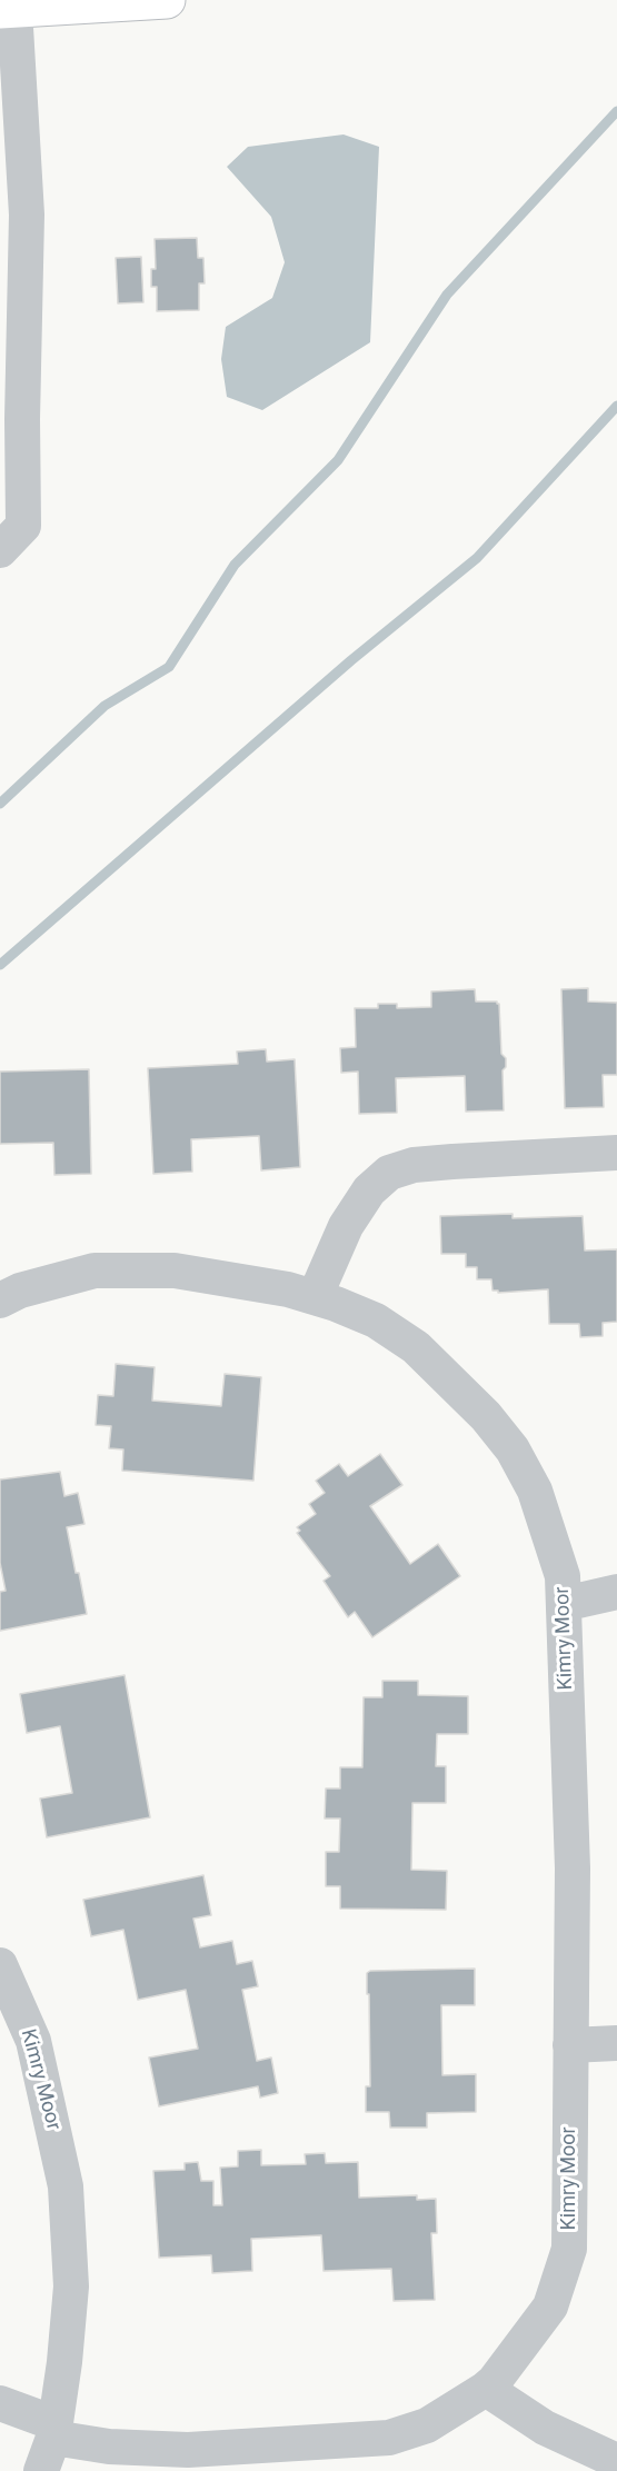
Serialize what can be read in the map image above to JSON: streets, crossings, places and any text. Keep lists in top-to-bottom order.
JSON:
{
  "streets": {
    "street": ["Kimry Moor"]
  }
}
